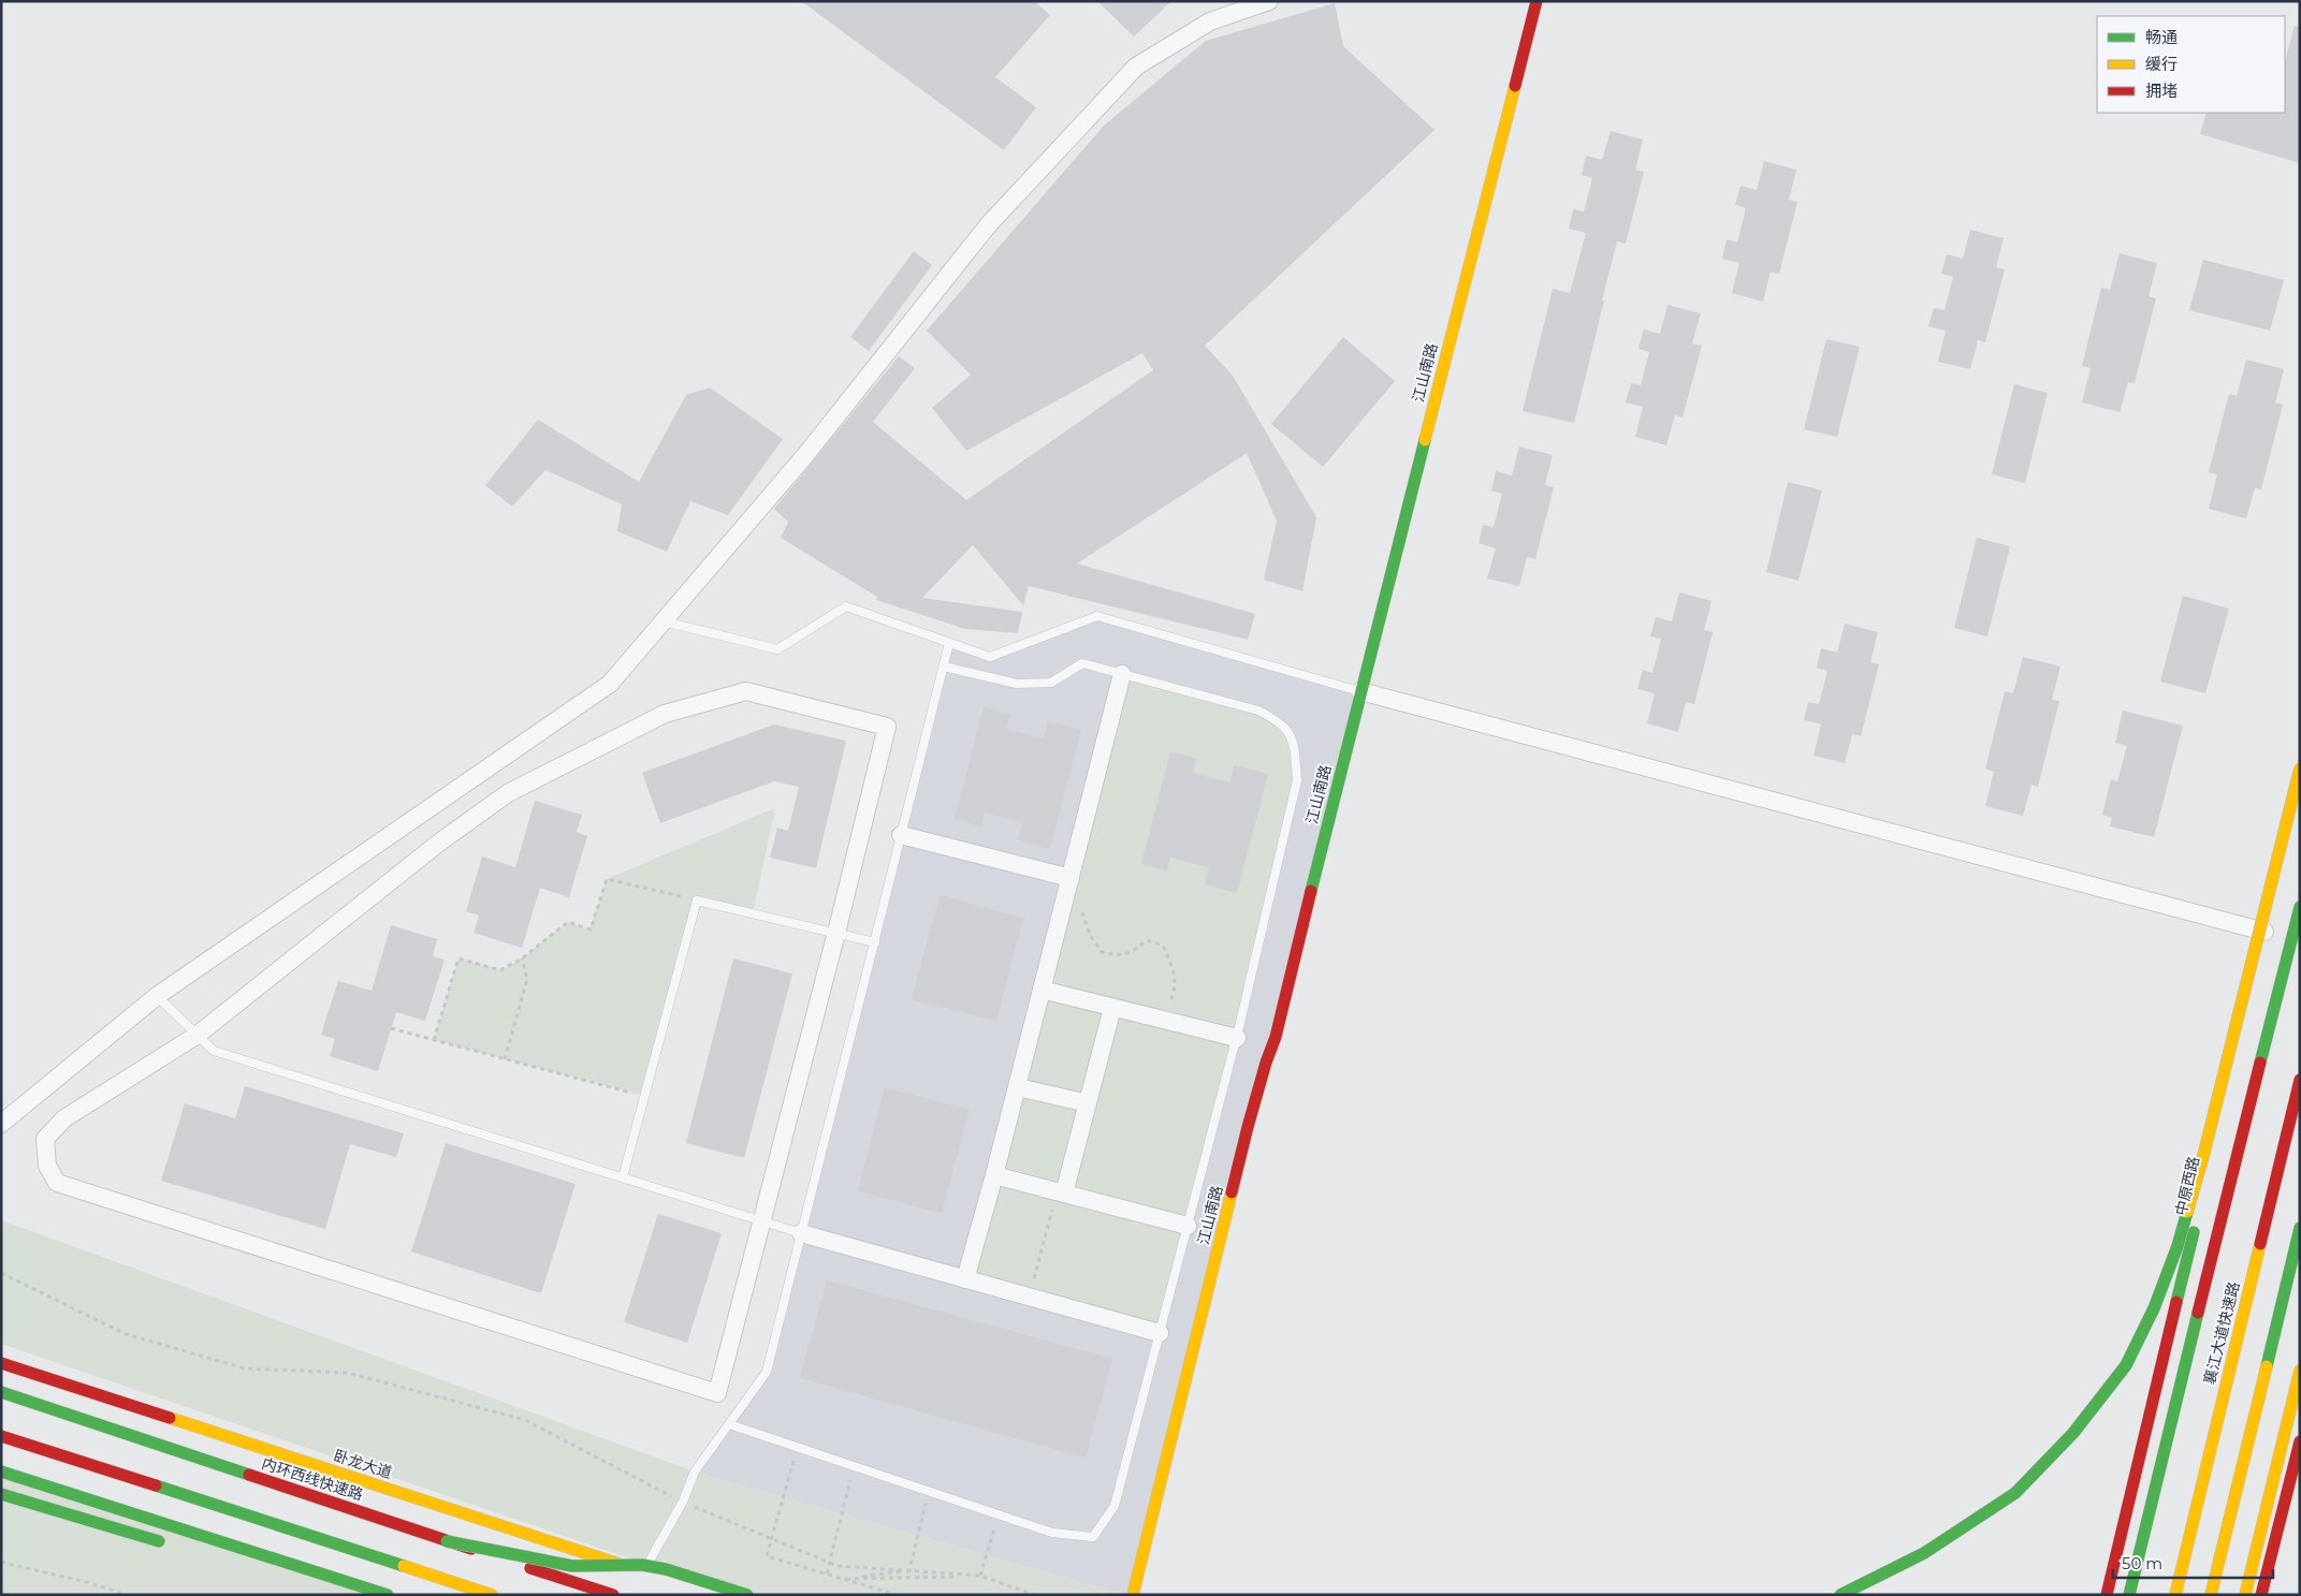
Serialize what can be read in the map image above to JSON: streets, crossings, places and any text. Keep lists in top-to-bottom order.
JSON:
{
  "streets": {
    "main road": [
      "江山南路",
      "中原西路",
      "襄江大道快速路",
      "卧龙大道",
      "内环西线快速路"
    ]
  },
  "legend": ["畅通", "缓行", "拥堵"],
  "scale_bar": "50 m"
}
